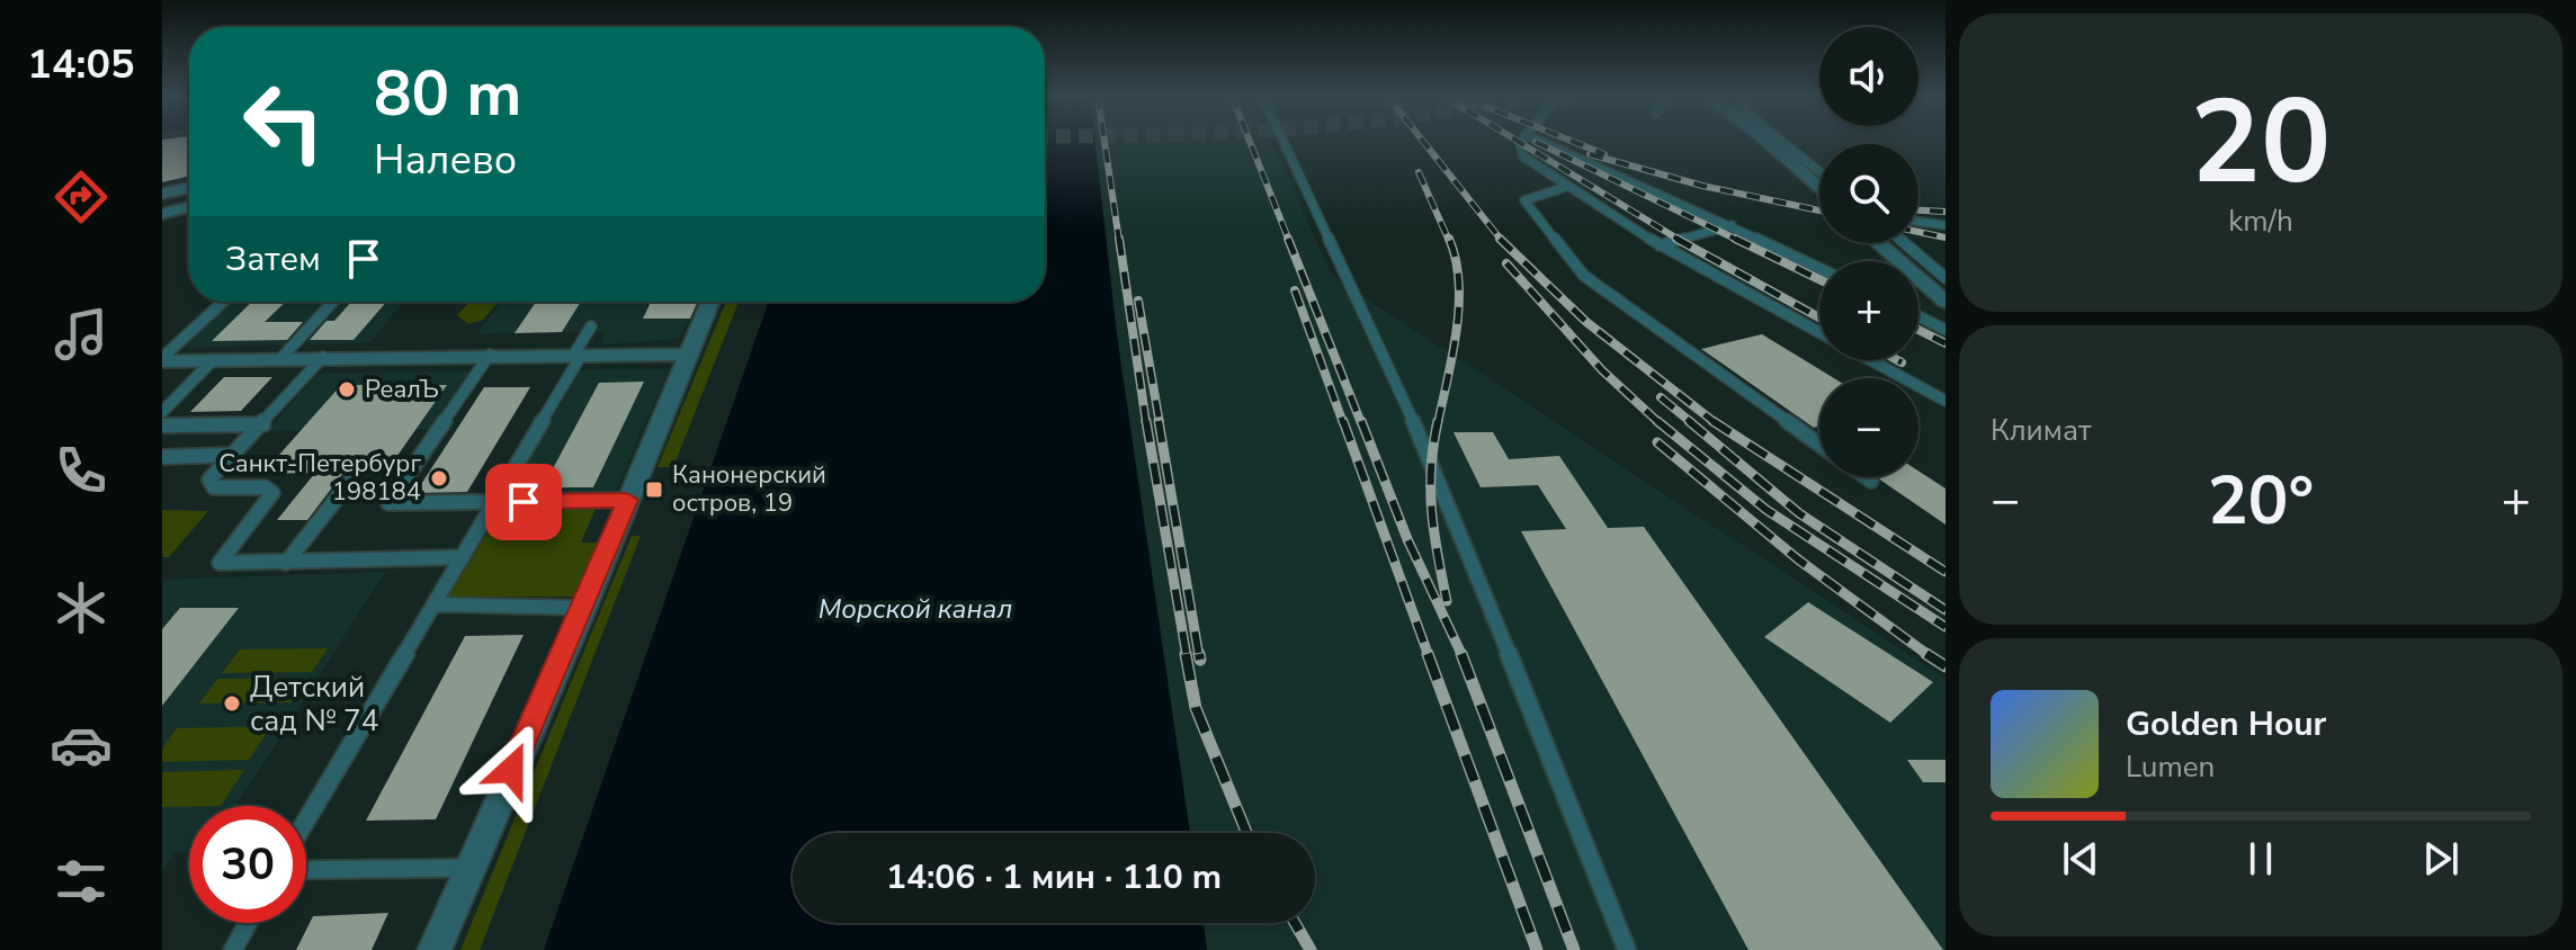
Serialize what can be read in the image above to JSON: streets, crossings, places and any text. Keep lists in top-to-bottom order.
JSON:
{
  "water": ["Морской канал"],
  "places": {
    "other": ["РеалЪ", "Санкт-Петербург 198184", "Детский сад № 74"],
    "transit": ["Канонерский остров, 19"]
  },
  "page": {
    "tabs": "14:05",
    "tile": [
      ["20", "km/h"],
      "Климат"
    ],
    "map_buttons": ["+", "−"],
    "turn": ["80 m", "Налево"],
    "then": "Затем",
    "heat": ["−", "20°", "+"],
    "song": ["Golden Hour", "Lumen"],
    "limit": "30",
    "trip": "14:06 · 1 мин · 110 m"
  }
}
